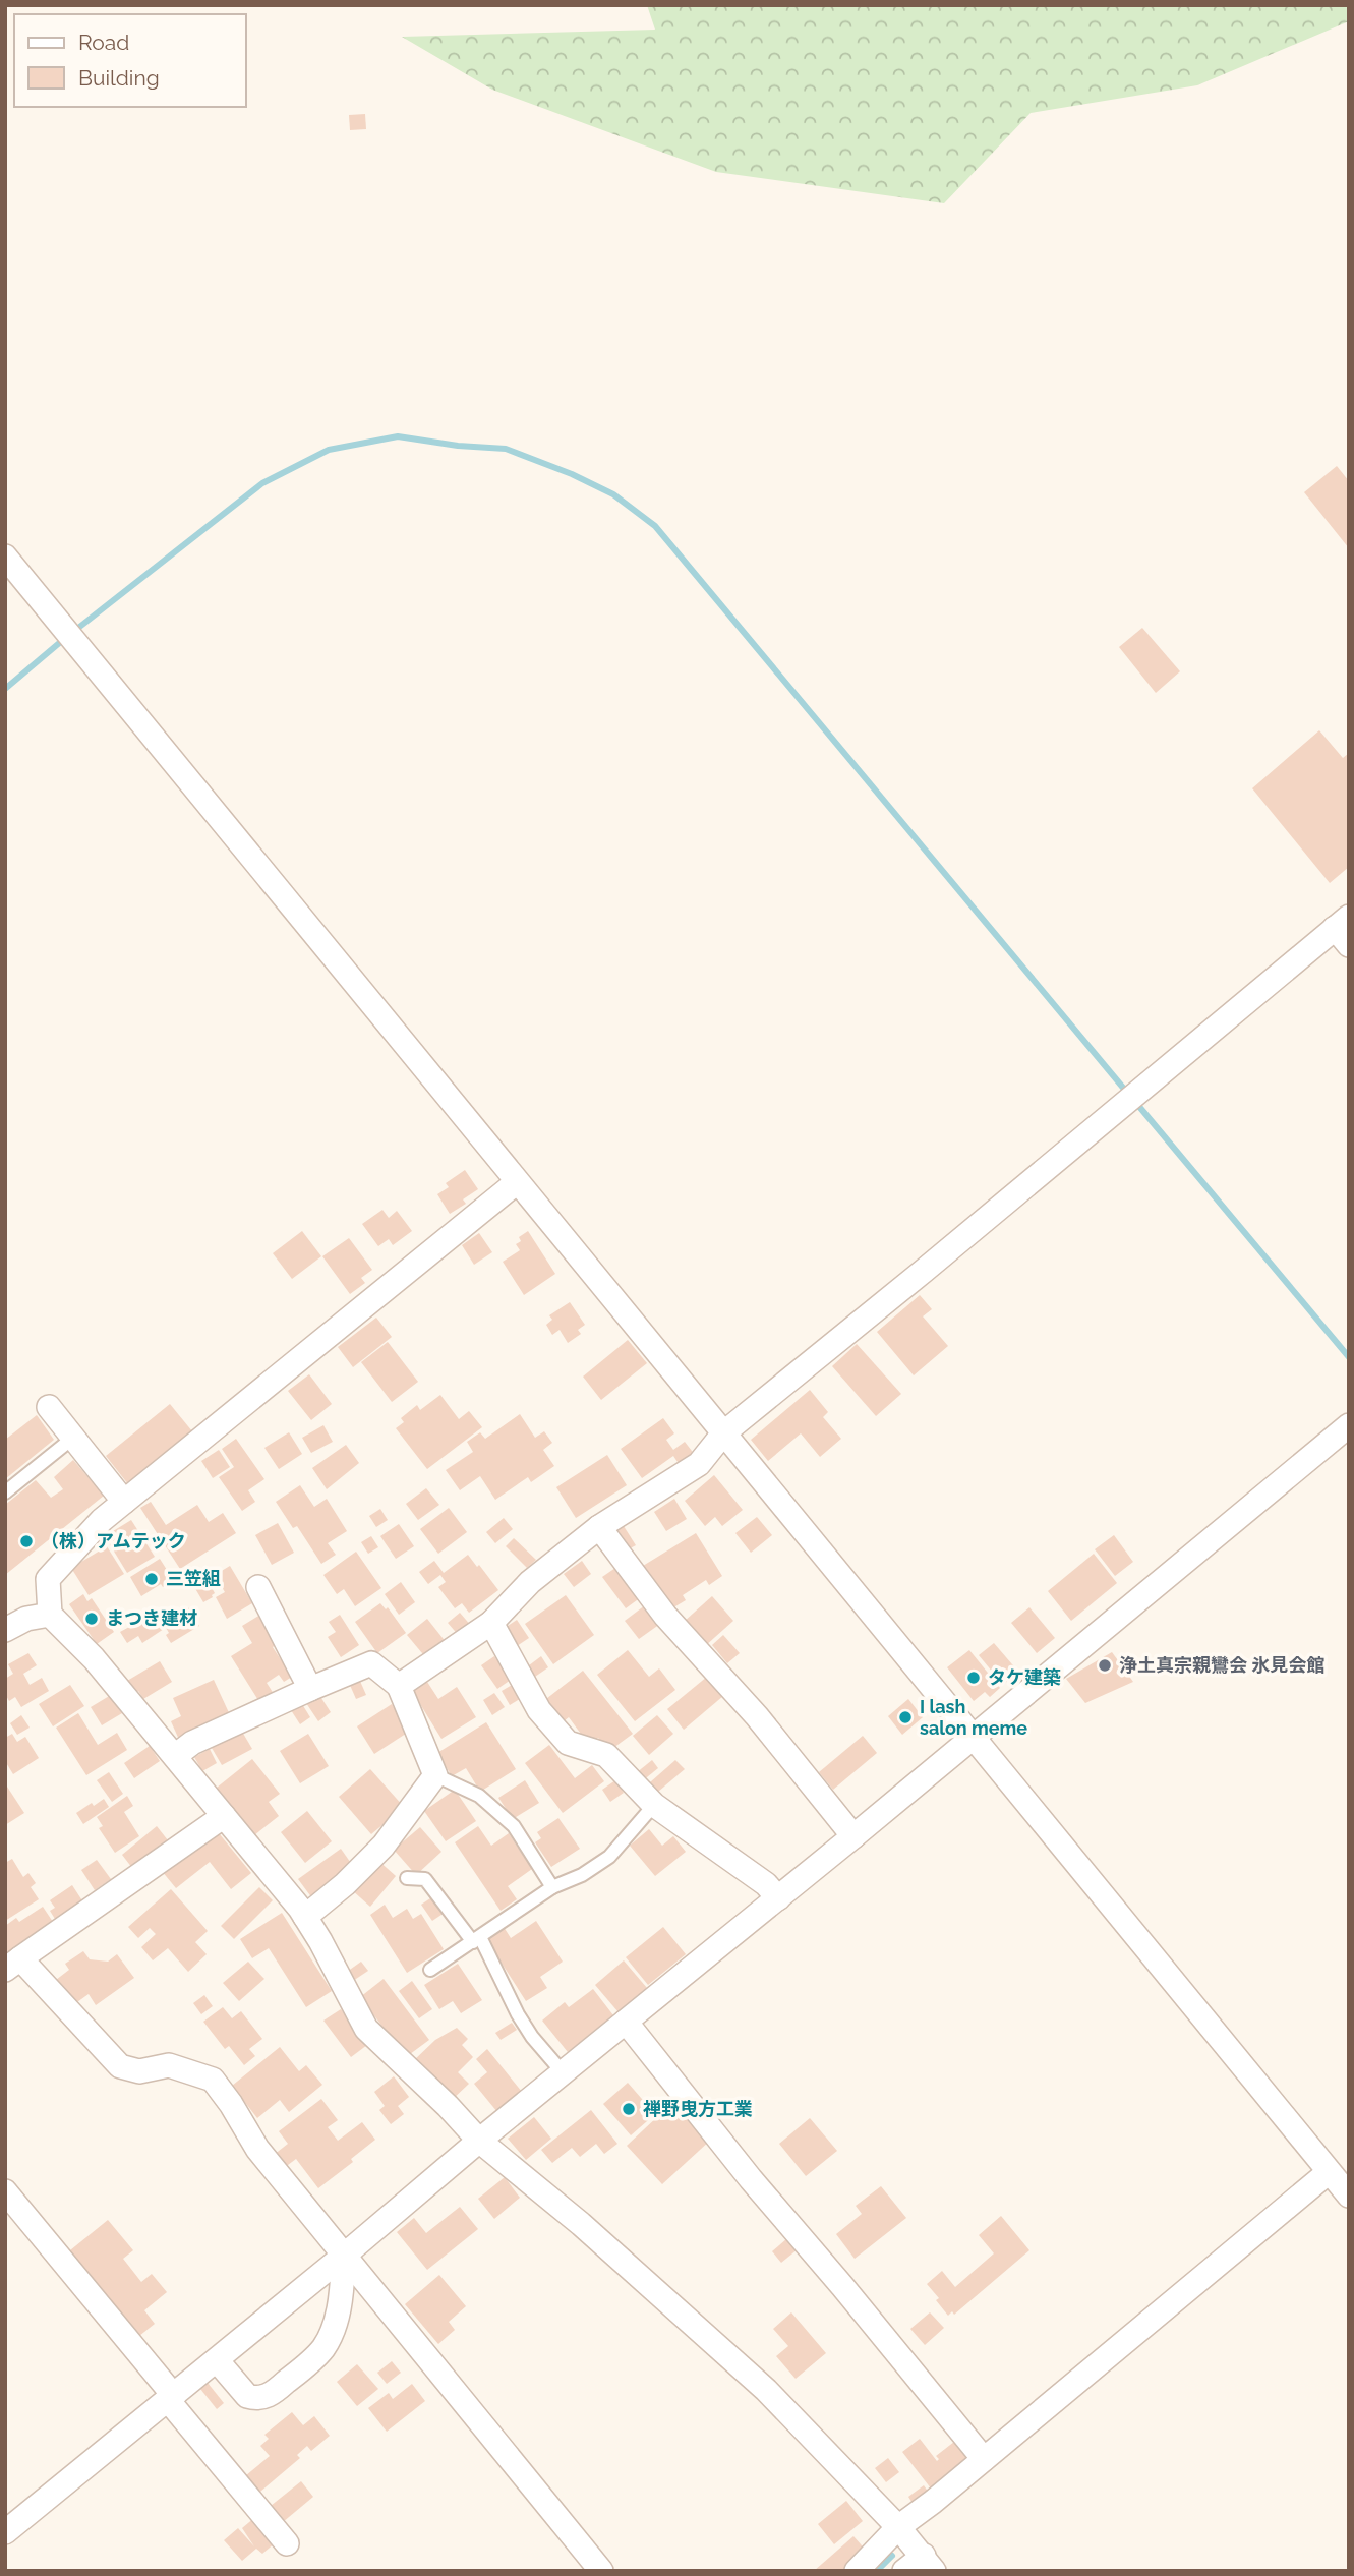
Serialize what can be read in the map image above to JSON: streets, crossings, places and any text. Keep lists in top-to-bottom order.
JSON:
{
  "places": [
    "（株）アムテック",
    "三笠組",
    "まつき建材",
    "浄土真宗親鸞会 氷見会館",
    "タケ建築",
    "I lash salon meme",
    "禅野曳方工業"
  ],
  "legend": ["Road", "Building"]
}
